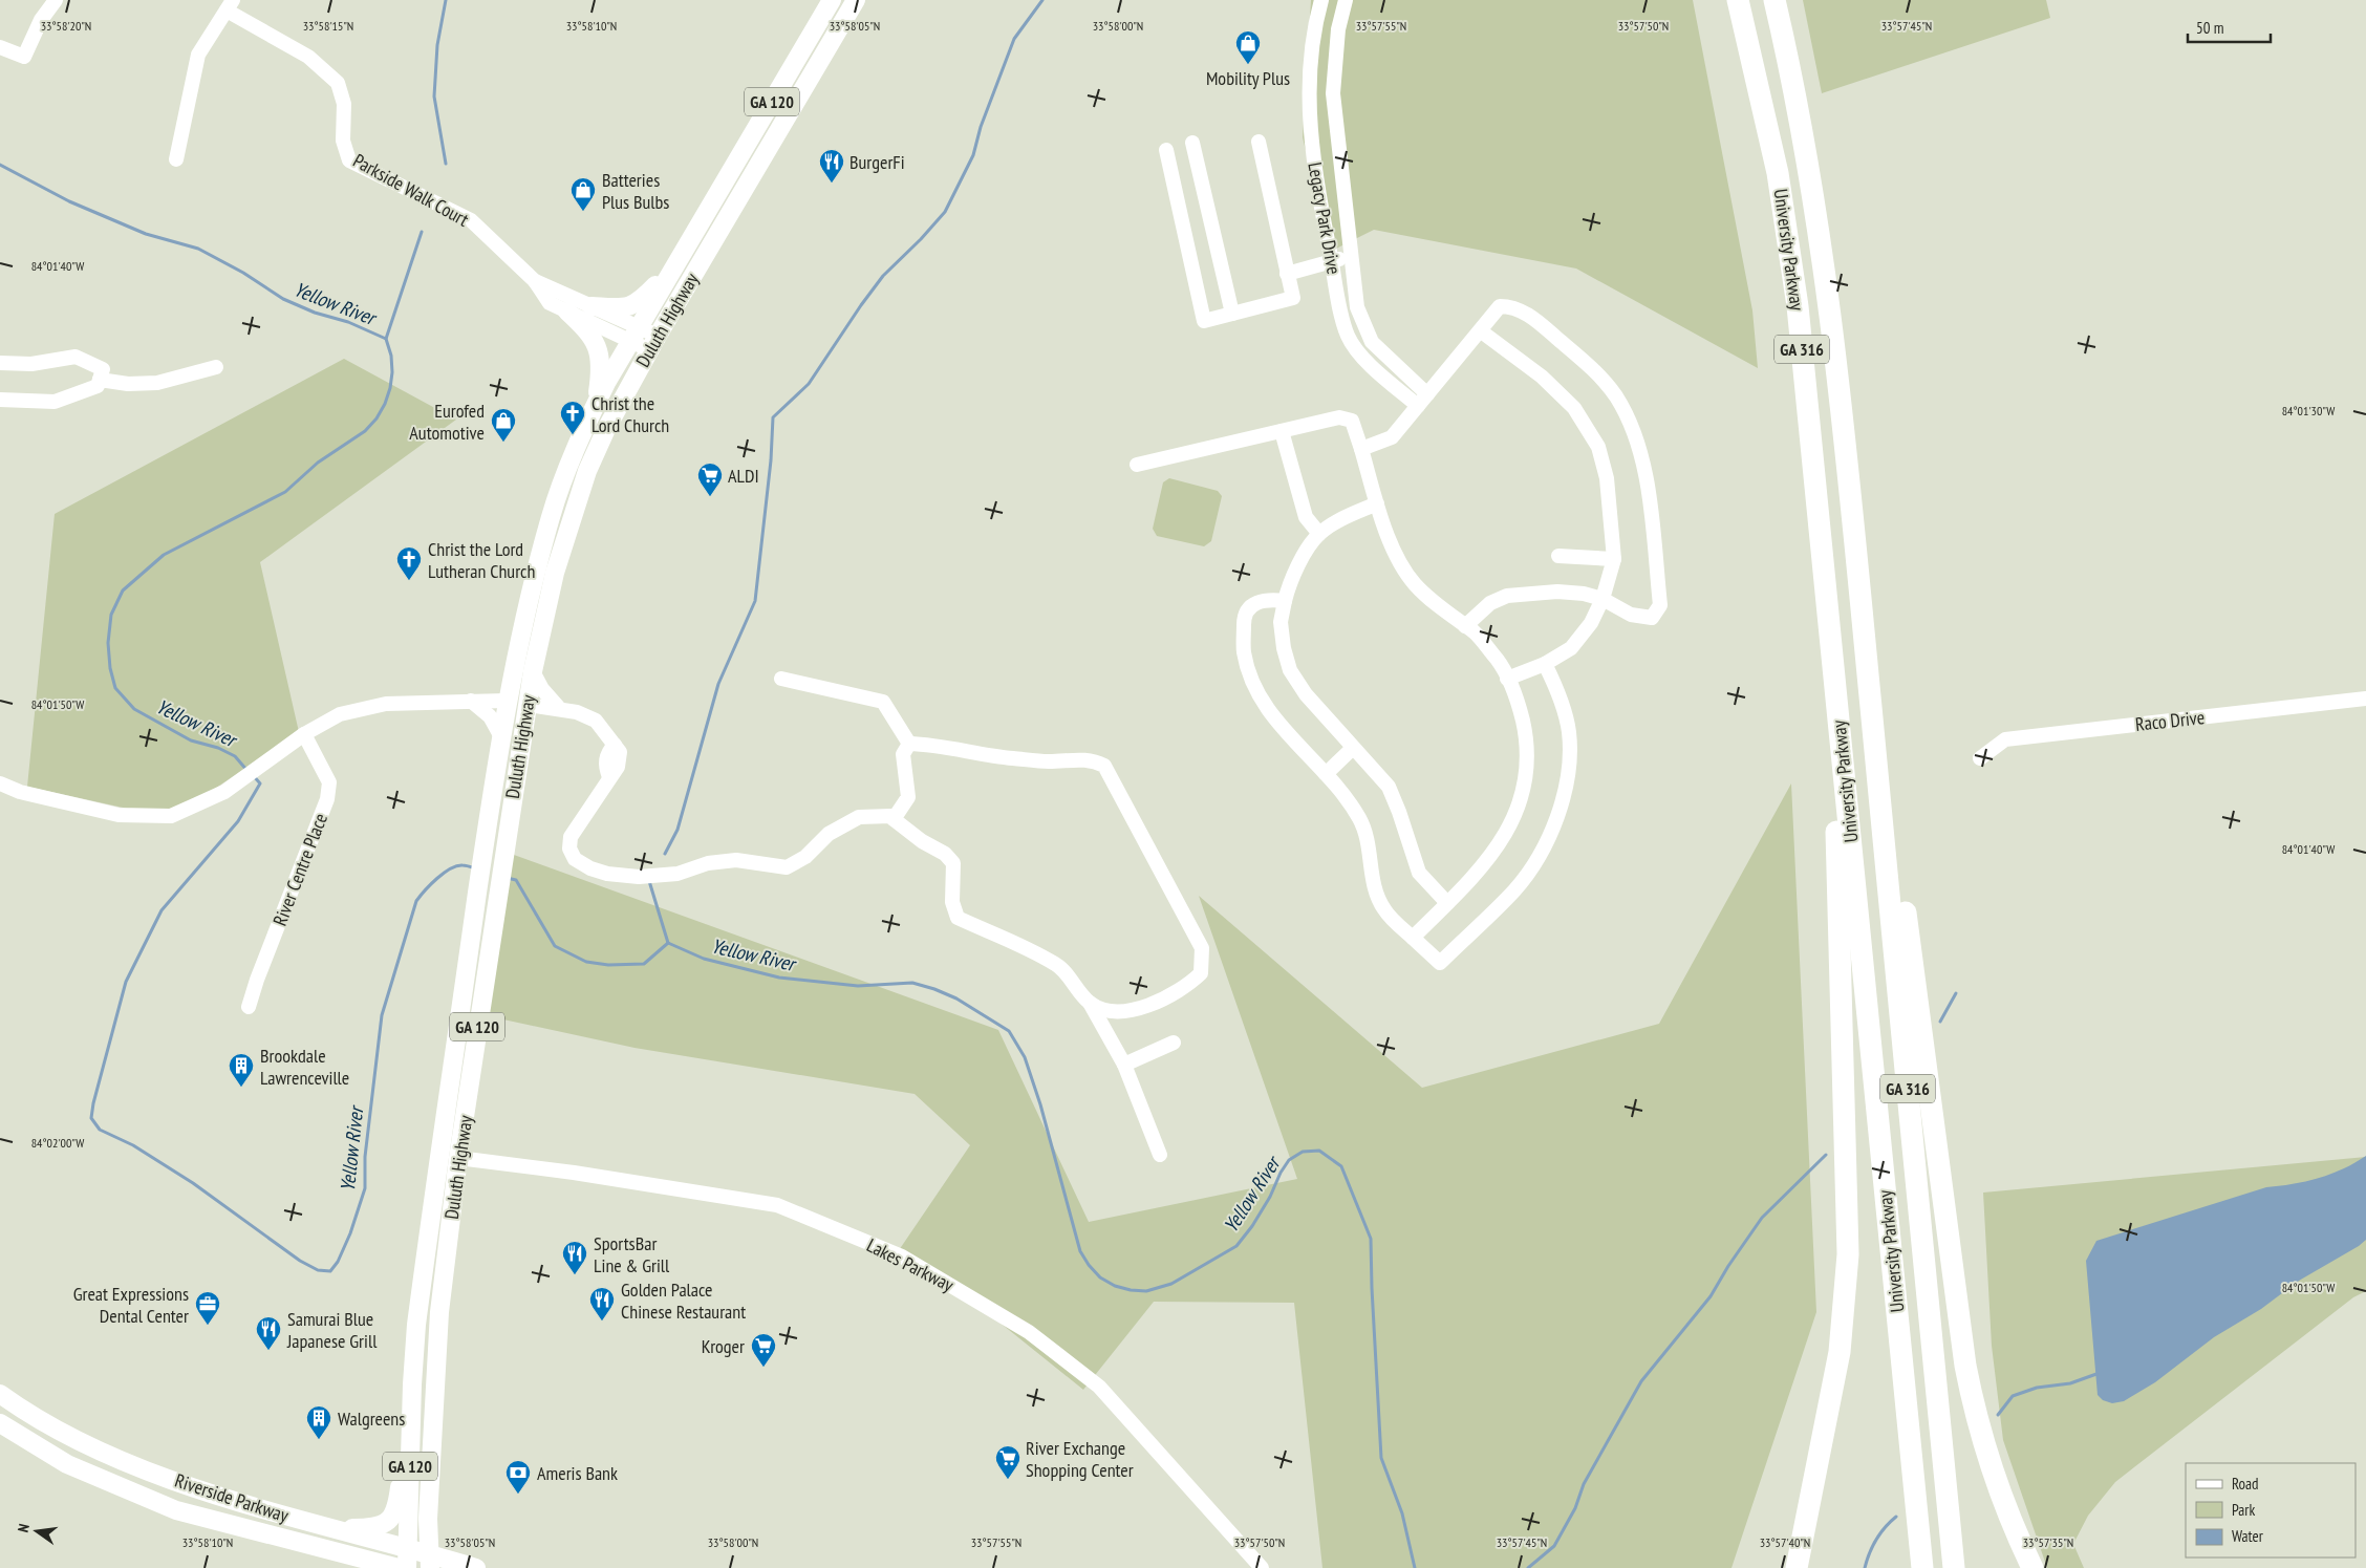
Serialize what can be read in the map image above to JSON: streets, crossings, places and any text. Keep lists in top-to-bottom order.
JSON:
{
  "streets": {
    "highway": ["University Parkway", "GA 316"],
    "main road": ["GA 120", "Duluth Highway", "Riverside Parkway"],
    "street": [
      "Parkside Walk Court",
      "Legacy Park Drive",
      "Raco Drive",
      "River Centre Place",
      "Lakes Parkway"
    ]
  },
  "crossings": [
    ["Duluth Highway", "Lakes Parkway"],
    ["Duluth Highway", "Riverside Parkway"]
  ],
  "water": ["Yellow River"],
  "places": {
    "shop": ["Mobility Plus", "Batteries Plus Bulbs", "Eurofed Automotive"],
    "restaurant": [
      "BurgerFi",
      "SportsBar Line & Grill",
      "Golden Palace Chinese Restaurant",
      "Samurai Blue Japanese Grill"
    ],
    "church": ["Christ the Lord Church", "Christ the Lord Lutheran Church"],
    "supermarket": ["ALDI", "Kroger", "River Exchange Shopping Center"],
    "building": ["Brookdale Lawrenceville", "Walgreens"],
    "office": ["Great Expressions Dental Center"],
    "bank": ["Ameris Bank"]
  },
  "legend": ["Road", "Park", "Water"],
  "scale_bar": "50 m",
  "north": "left",
  "coordinates": [
    "33°58'20\"N",
    "33°58'15\"N",
    "33°58'10\"N",
    "33°58'05\"N",
    "33°58'00\"N",
    "33°57'55\"N",
    "33°57'50\"N",
    "33°57'45\"N",
    "84°01'40\"W",
    "84°01'30\"W",
    "84°01'50\"W",
    "84°02'00\"W",
    "33°57'40\"N",
    "33°57'35\"N"
  ]
}
